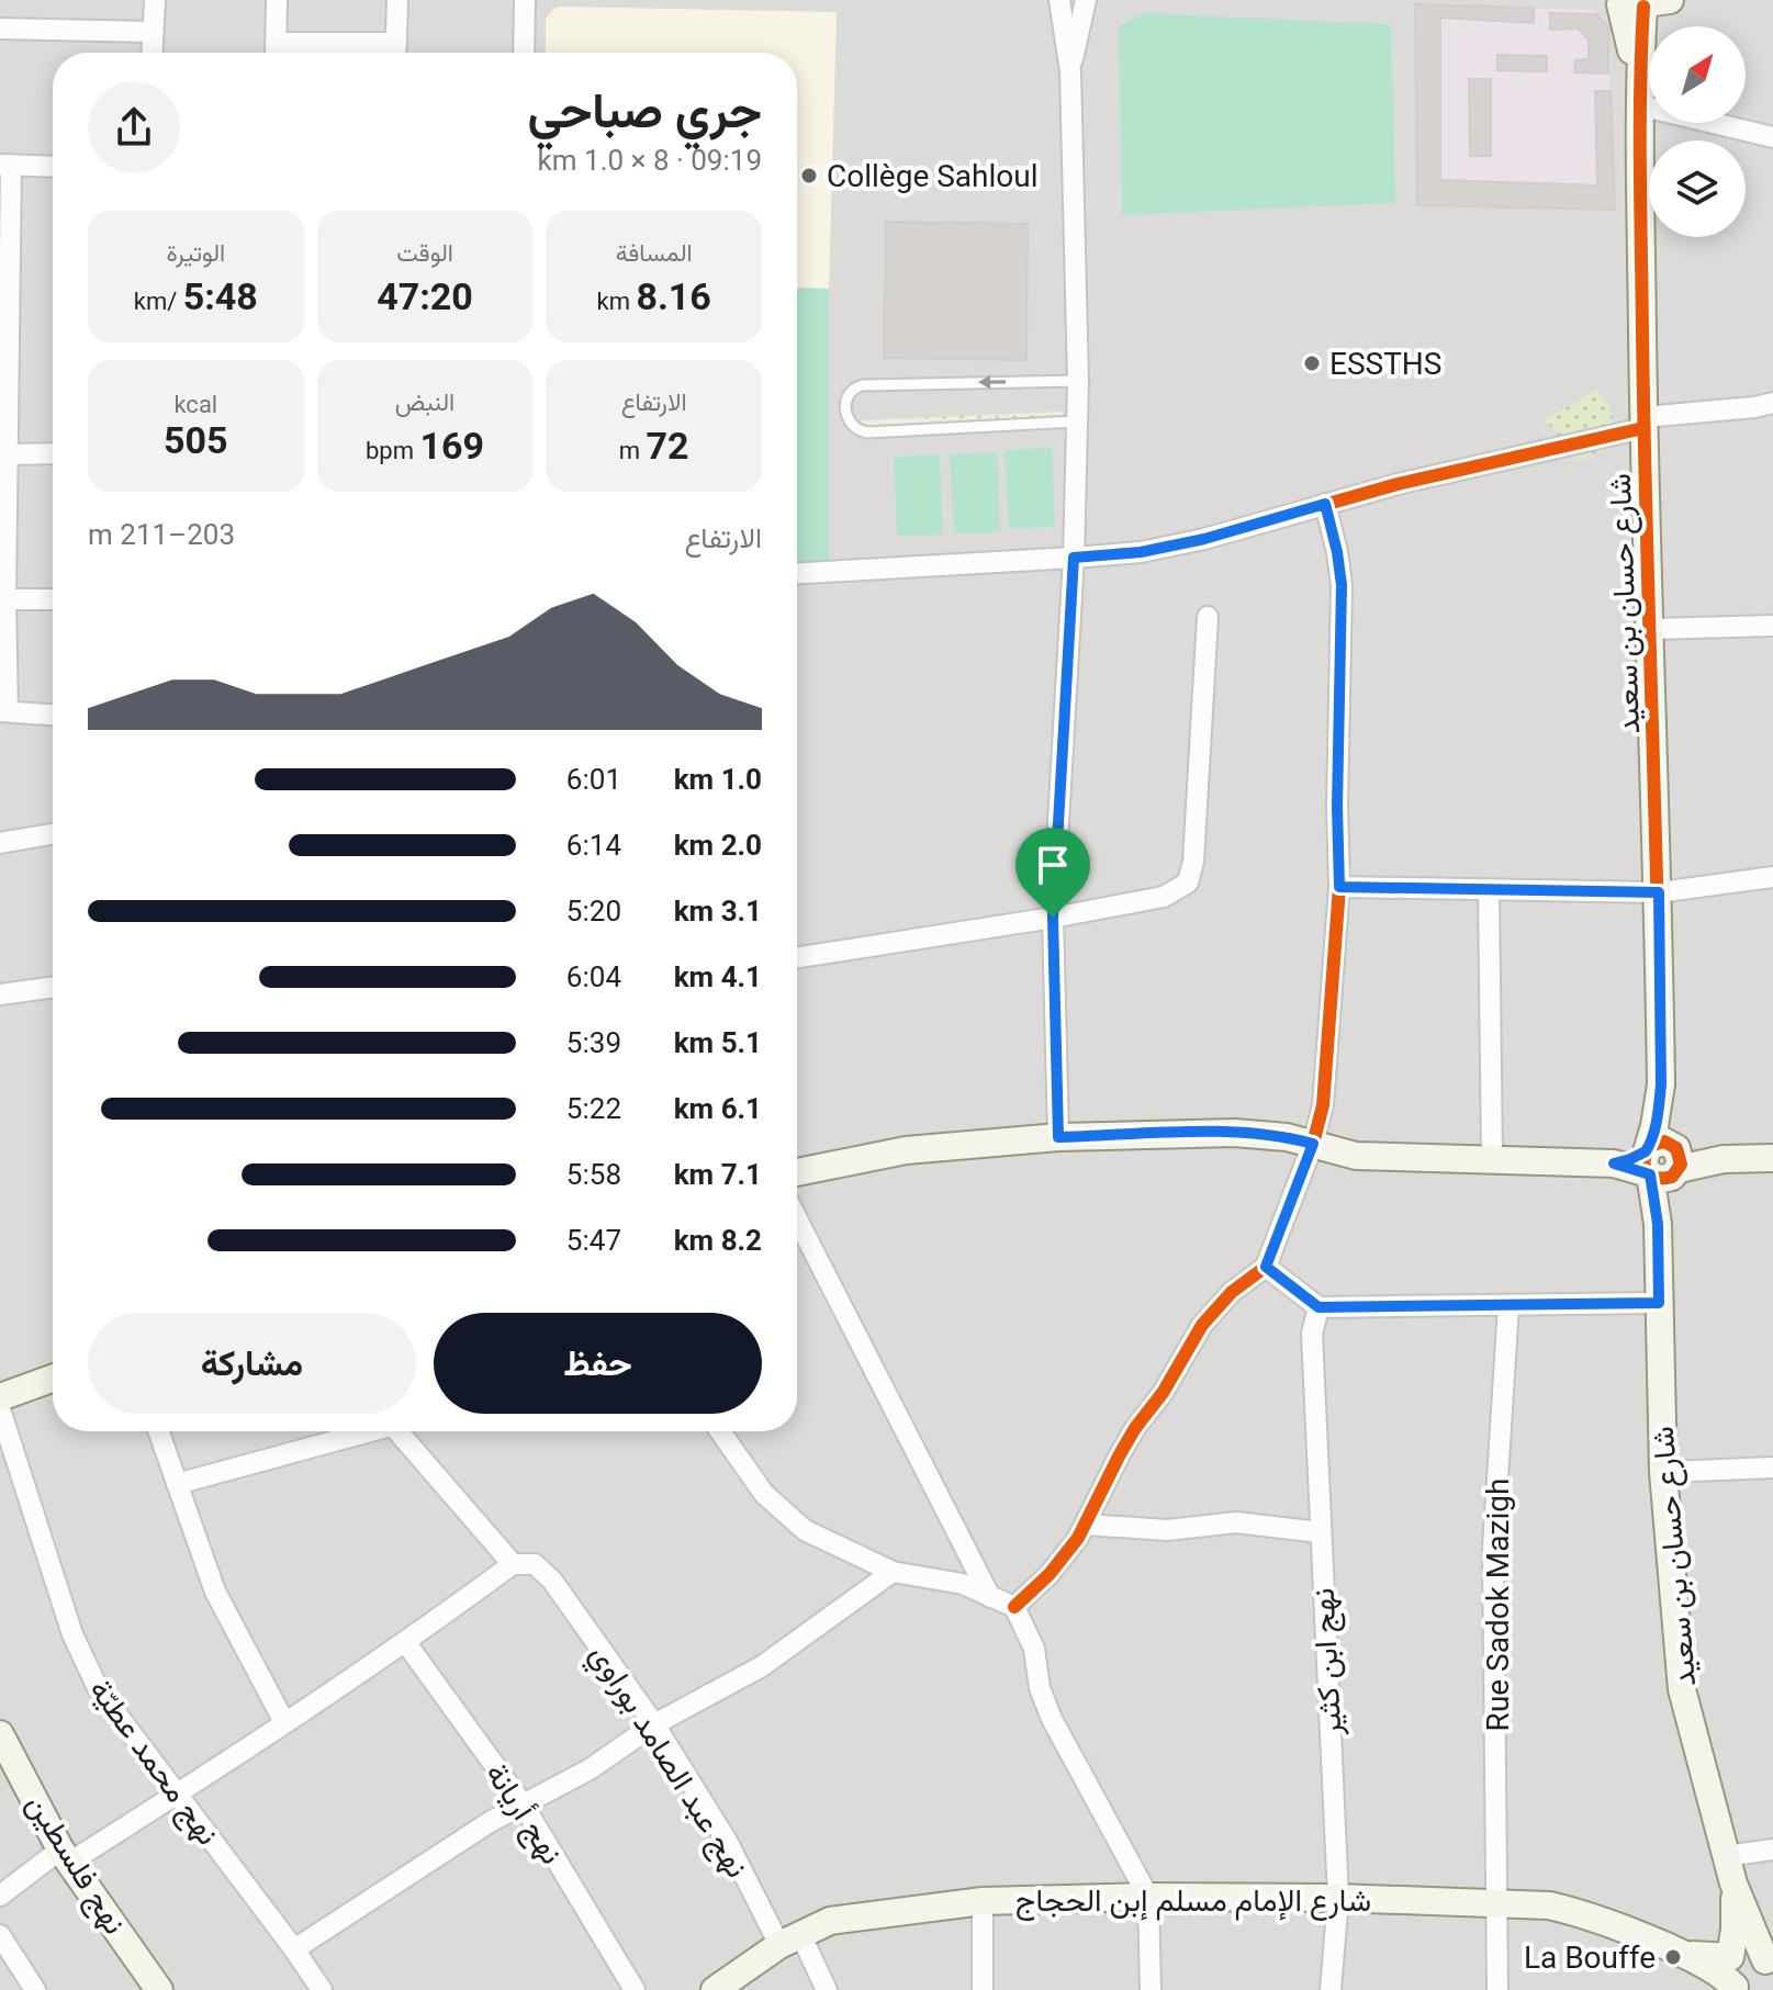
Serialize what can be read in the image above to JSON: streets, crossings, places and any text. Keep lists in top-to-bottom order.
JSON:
{
  "streets": {
    "street": [
      "شارع حسان بن سعيد",
      "Rue Sadok Mazigh",
      "نهج ابن كثير",
      "نهج عبد الصامد بوراوي",
      "نهج محمد عطيّة",
      "نهج أريانة",
      "نهج فلسطين",
      "شارع اﻹمام مسلم إبن الحجاج"
    ]
  },
  "crossings": [
    ["شارع حسان بن سعيد", "شارع اﻹمام مسلم إبن الحجاج"],
    ["Rue Sadok Mazigh", "شارع اﻹمام مسلم إبن الحجاج"],
    ["نهج ابن كثير", "شارع اﻹمام مسلم إبن الحجاج"],
    ["نهج عبد الصامد بوراوي", "شارع اﻹمام مسلم إبن الحجاج"]
  ],
  "places": ["Collège Sahloul", "ESSTHS", "La Bouffe"],
  "north": "top right",
  "page": {
    "heading": ["جري صباحي", "09:19 · 8 × 1.0 km"],
    "stats": [
      ["المسافة", "8.16 km"],
      ["الوقت", "47:20"],
      ["الوتيرة", "5:48 /km"],
      ["الارتفاع", "72 m"],
      ["النبض", "169 bpm"],
      ["kcal", "505"]
    ],
    "chart": ["الارتفاع", "203–211 m"],
    "list": [
      {
        "name": "1.0 km",
        "note": "6:01"
      },
      {
        "name": "2.0 km",
        "note": "6:14"
      },
      {
        "name": "3.1 km",
        "note": "5:20"
      },
      {
        "name": "4.1 km",
        "note": "6:04"
      },
      {
        "name": "5.1 km",
        "note": "5:39"
      },
      {
        "name": "6.1 km",
        "note": "5:22"
      },
      {
        "name": "7.1 km",
        "note": "5:58"
      },
      {
        "name": "8.2 km",
        "note": "5:47"
      }
    ],
    "buttons": ["حفظ", "مشاركة"]
  }
}
